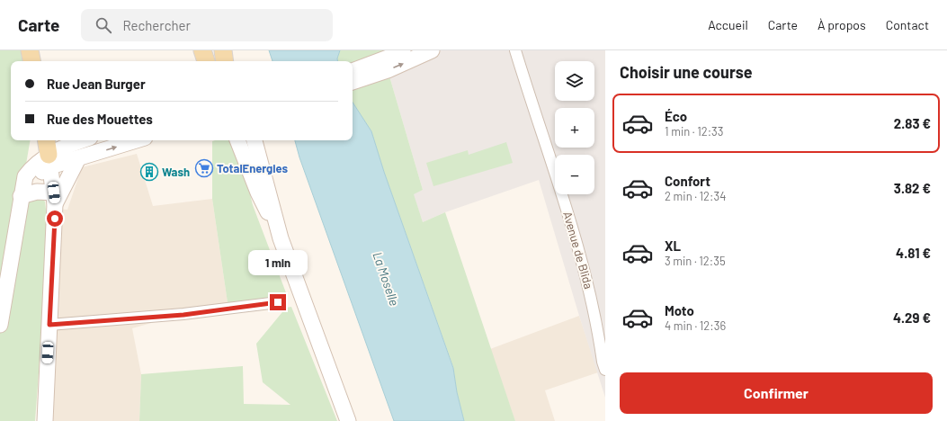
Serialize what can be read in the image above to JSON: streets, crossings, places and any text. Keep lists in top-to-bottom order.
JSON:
{
  "streets": {
    "street": ["Avenue de Blida"]
  },
  "water": ["La Moselle"],
  "places": {
    "supermarket": ["TotalEnergies"],
    "building": ["Wash"]
  },
  "page": {
    "header": "Carte",
    "search": "Rechercher",
    "nav": [
      "Accueil",
      "Carte",
      "À propos",
      "Contact"
    ],
    "heading": "Choisir une course",
    "map_buttons": ["+", "−"],
    "banner": ["Rue Jean Burger", "Rue des Mouettes"],
    "list": [
      {
        "name": "Éco",
        "note": "1 min · 12:33",
        "value": "2.83 €"
      },
      {
        "name": "Confort",
        "note": "2 min · 12:34",
        "value": "3.82 €"
      },
      {
        "name": "XL",
        "note": "3 min · 12:35",
        "value": "4.81 €"
      },
      {
        "name": "Moto",
        "note": "4 min · 12:36",
        "value": "4.29 €"
      }
    ],
    "bubble": "1 min",
    "buttons": "Confirmer"
  }
}
